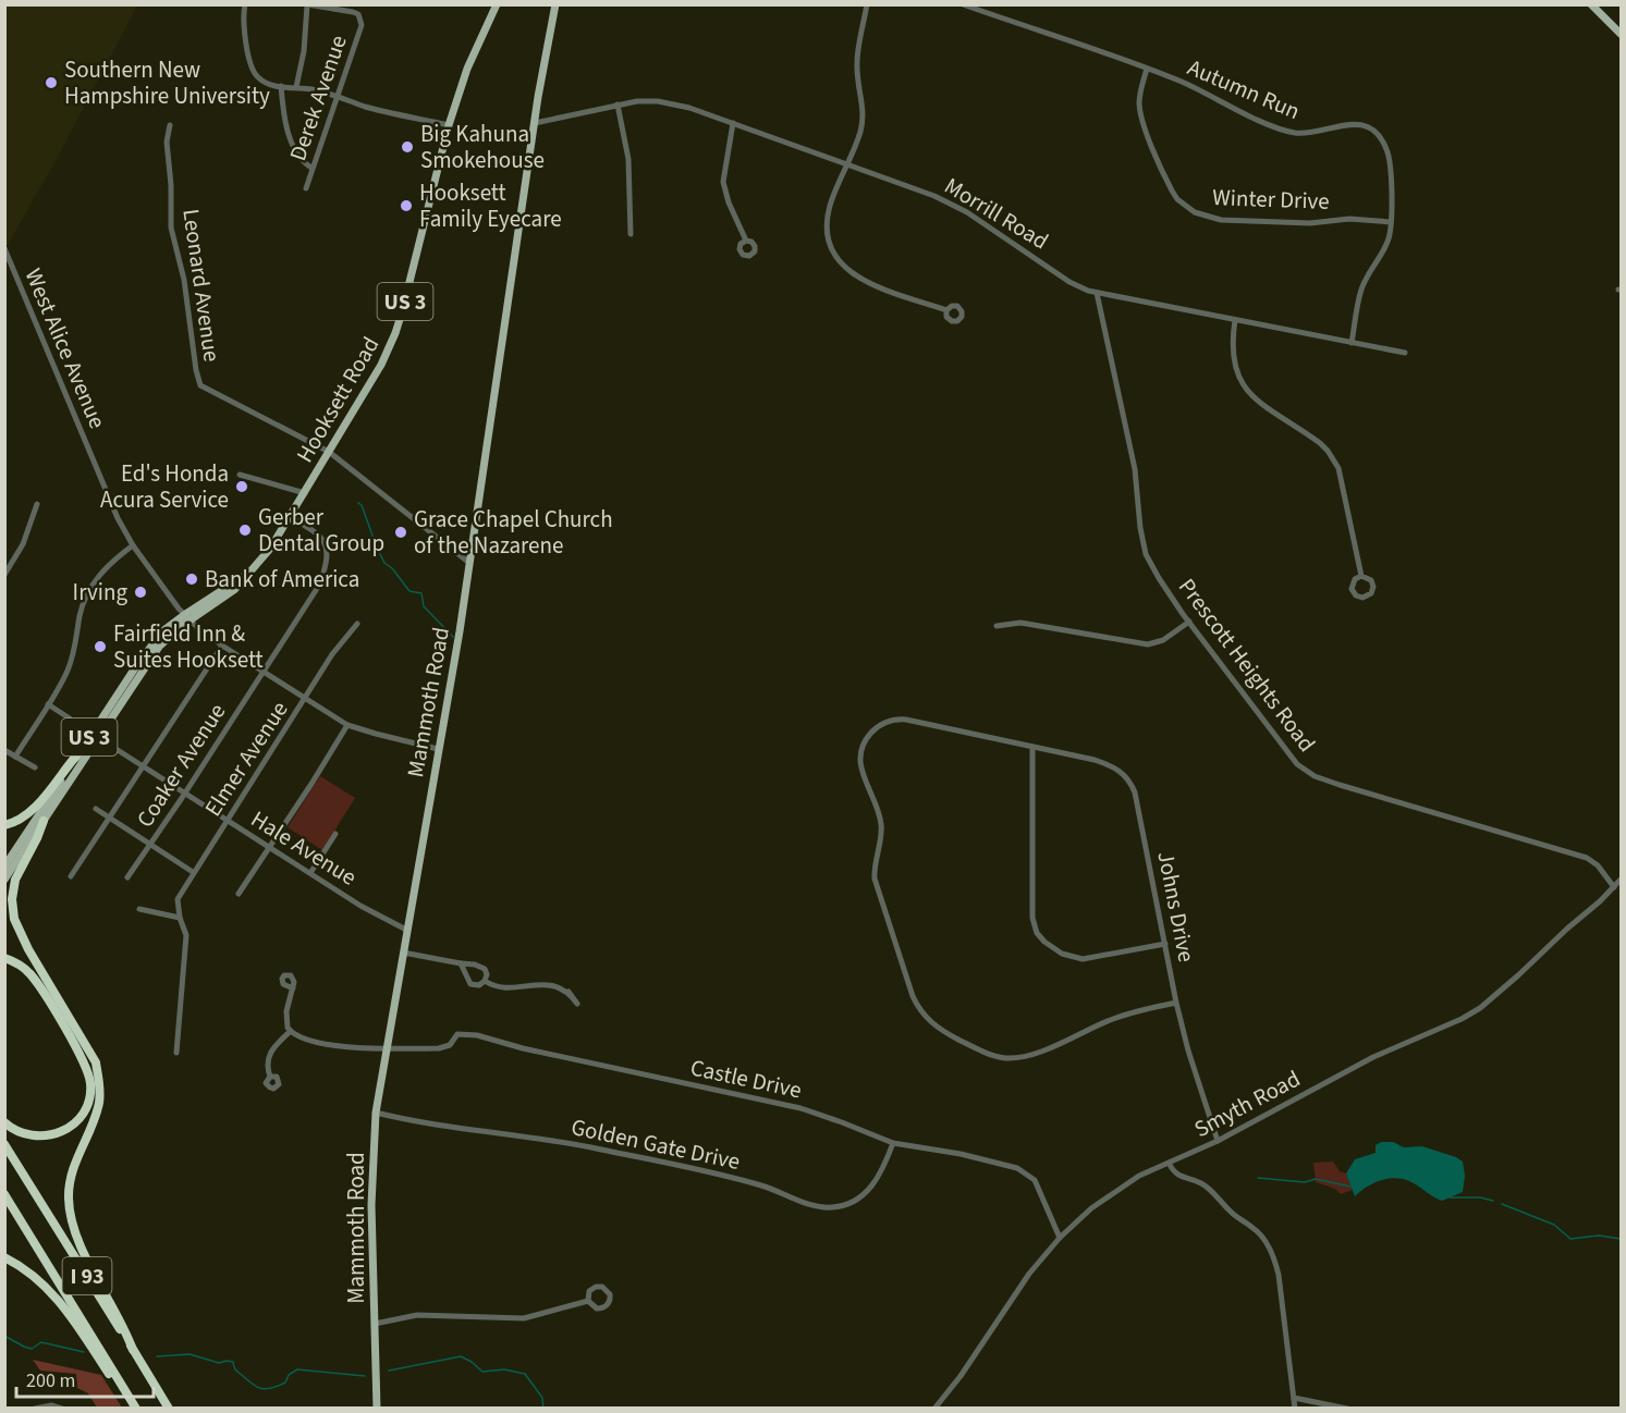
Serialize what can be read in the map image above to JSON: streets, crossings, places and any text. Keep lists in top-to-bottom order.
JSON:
{
  "streets": {
    "highway": ["I 93"],
    "main road": ["US 3", "Hooksett Road", "Mammoth Road"],
    "street": [
      "Autumn Run",
      "Derek Avenue",
      "Winter Drive",
      "Morrill Road",
      "Leonard Avenue",
      "West Alice Avenue",
      "Prescott Heights Road",
      "Elmer Avenue",
      "Coaker Avenue",
      "Hale Avenue",
      "Johns Drive",
      "Castle Drive",
      "Smyth Road",
      "Golden Gate Drive"
    ]
  },
  "crossings": [
    ["Autumn Run", "Winter Drive"],
    ["Autumn Run", "Morrill Road"],
    ["Morrill Road", "Prescott Heights Road"],
    ["Morrill Road", "Mammoth Road"],
    ["Leonard Avenue", "Hooksett Road"],
    ["West Alice Avenue", "Hooksett Road"],
    ["West Alice Avenue", "Mammoth Road"],
    ["West Alice Avenue", "Elmer Avenue"],
    ["West Alice Avenue", "Coaker Avenue"],
    ["Hooksett Road", "Coaker Avenue"],
    ["Prescott Heights Road", "Smyth Road"],
    ["Mammoth Road", "Hale Avenue"],
    ["Mammoth Road", "Castle Drive"],
    ["Mammoth Road", "Golden Gate Drive"],
    ["Elmer Avenue", "Hale Avenue"],
    ["Coaker Avenue", "Hale Avenue"],
    ["Johns Drive", "Smyth Road"],
    ["Castle Drive", "Smyth Road"],
    ["Castle Drive", "Golden Gate Drive"]
  ],
  "places": [
    "Southern New Hampshire University",
    "Big Kahuna Smokehouse",
    "Hooksett Family Eyecare",
    "Ed's Honda Acura Service",
    "Gerber Dental Group",
    "Grace Chapel Church of the Nazarene",
    "Bank of America",
    "Irving",
    "Fairfield Inn & Suites Hooksett"
  ],
  "scale_bar": "200 m"
}
